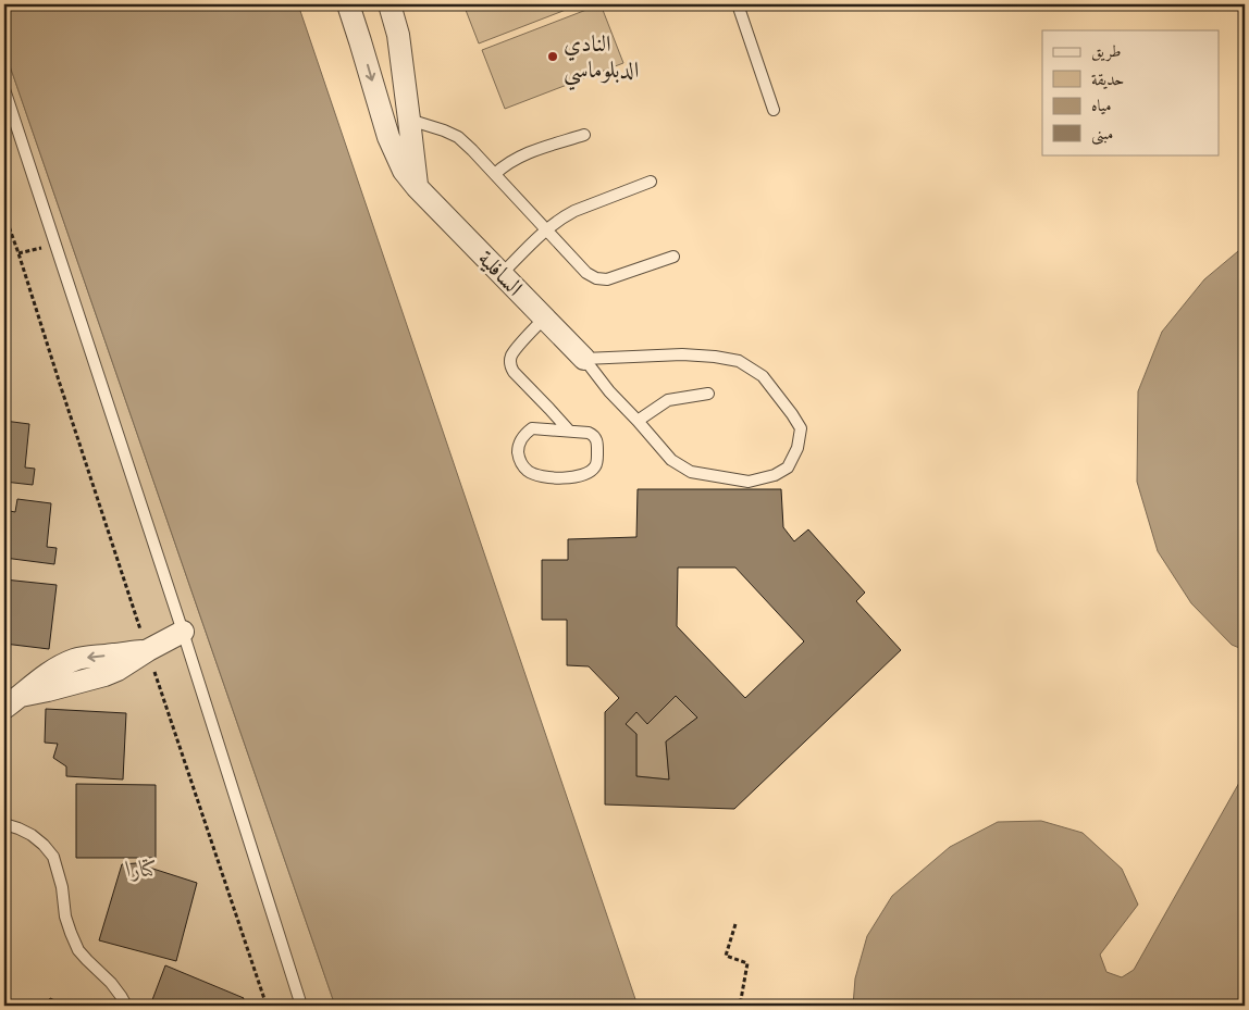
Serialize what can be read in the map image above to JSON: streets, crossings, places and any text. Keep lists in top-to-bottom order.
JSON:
{
  "streets": {
    "street": ["السافلية"]
  },
  "parks": ["كتارا"],
  "places": ["النادي الدبلوماسي"],
  "legend": [
    "طريق",
    "حديقة",
    "مياه",
    "مبنى"
  ]
}
